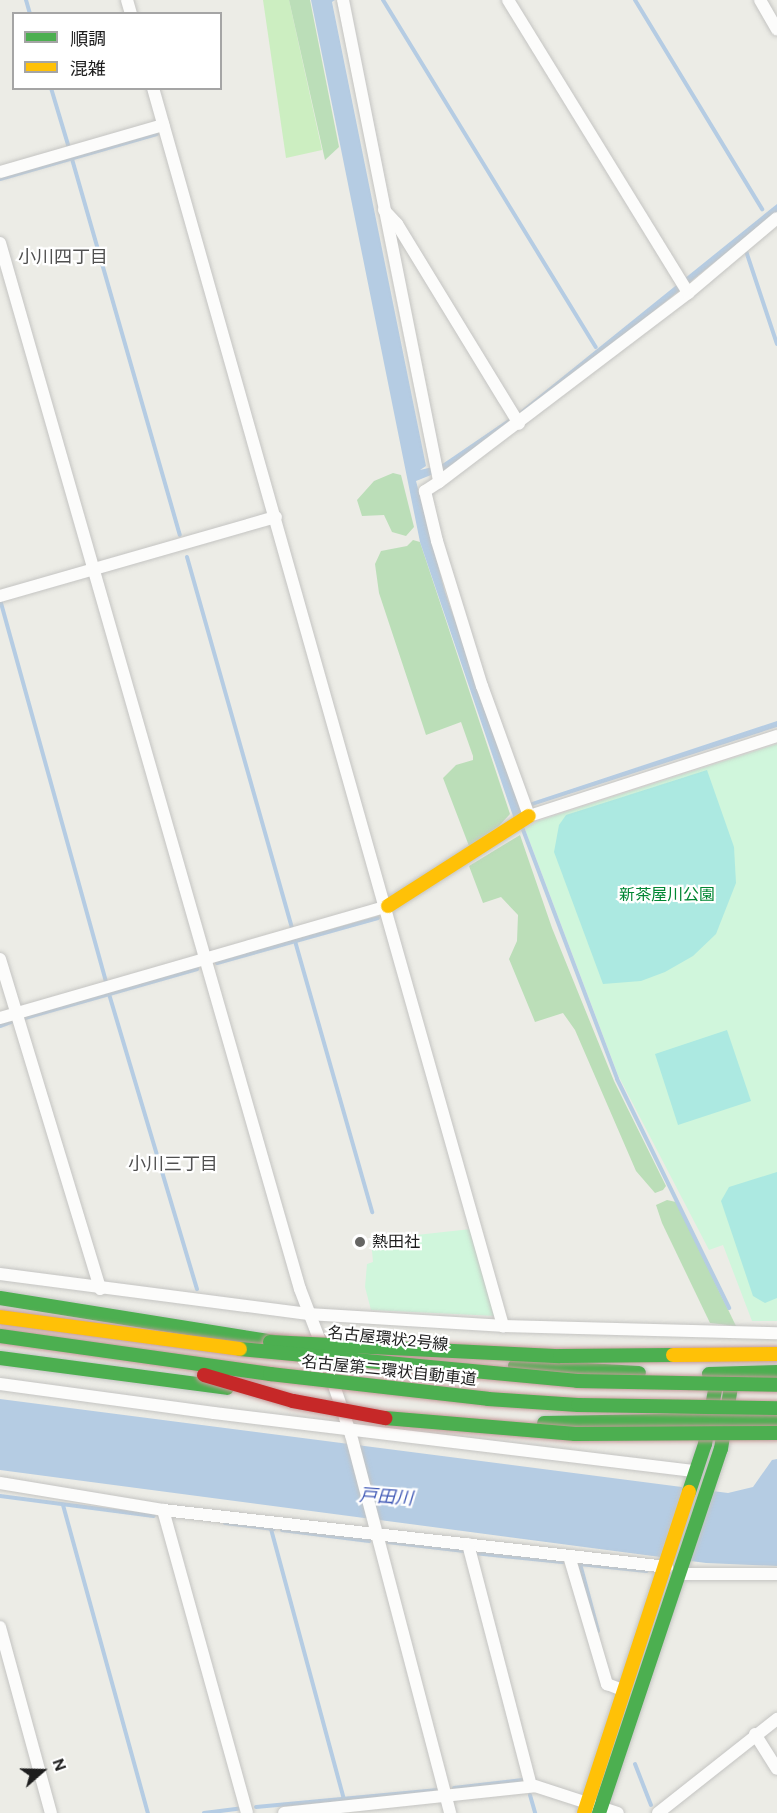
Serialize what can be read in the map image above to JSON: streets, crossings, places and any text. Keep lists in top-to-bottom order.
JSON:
{
  "streets": {
    "main road": ["名古屋環状2号線", "名古屋第二環状自動車道"]
  },
  "districts": ["小川四丁目", "小川三丁目"],
  "water": ["戸田川"],
  "parks": ["新茶屋川公園"],
  "places": ["熱田社"],
  "legend": ["順調", "混雑"],
  "north": "right"
}
